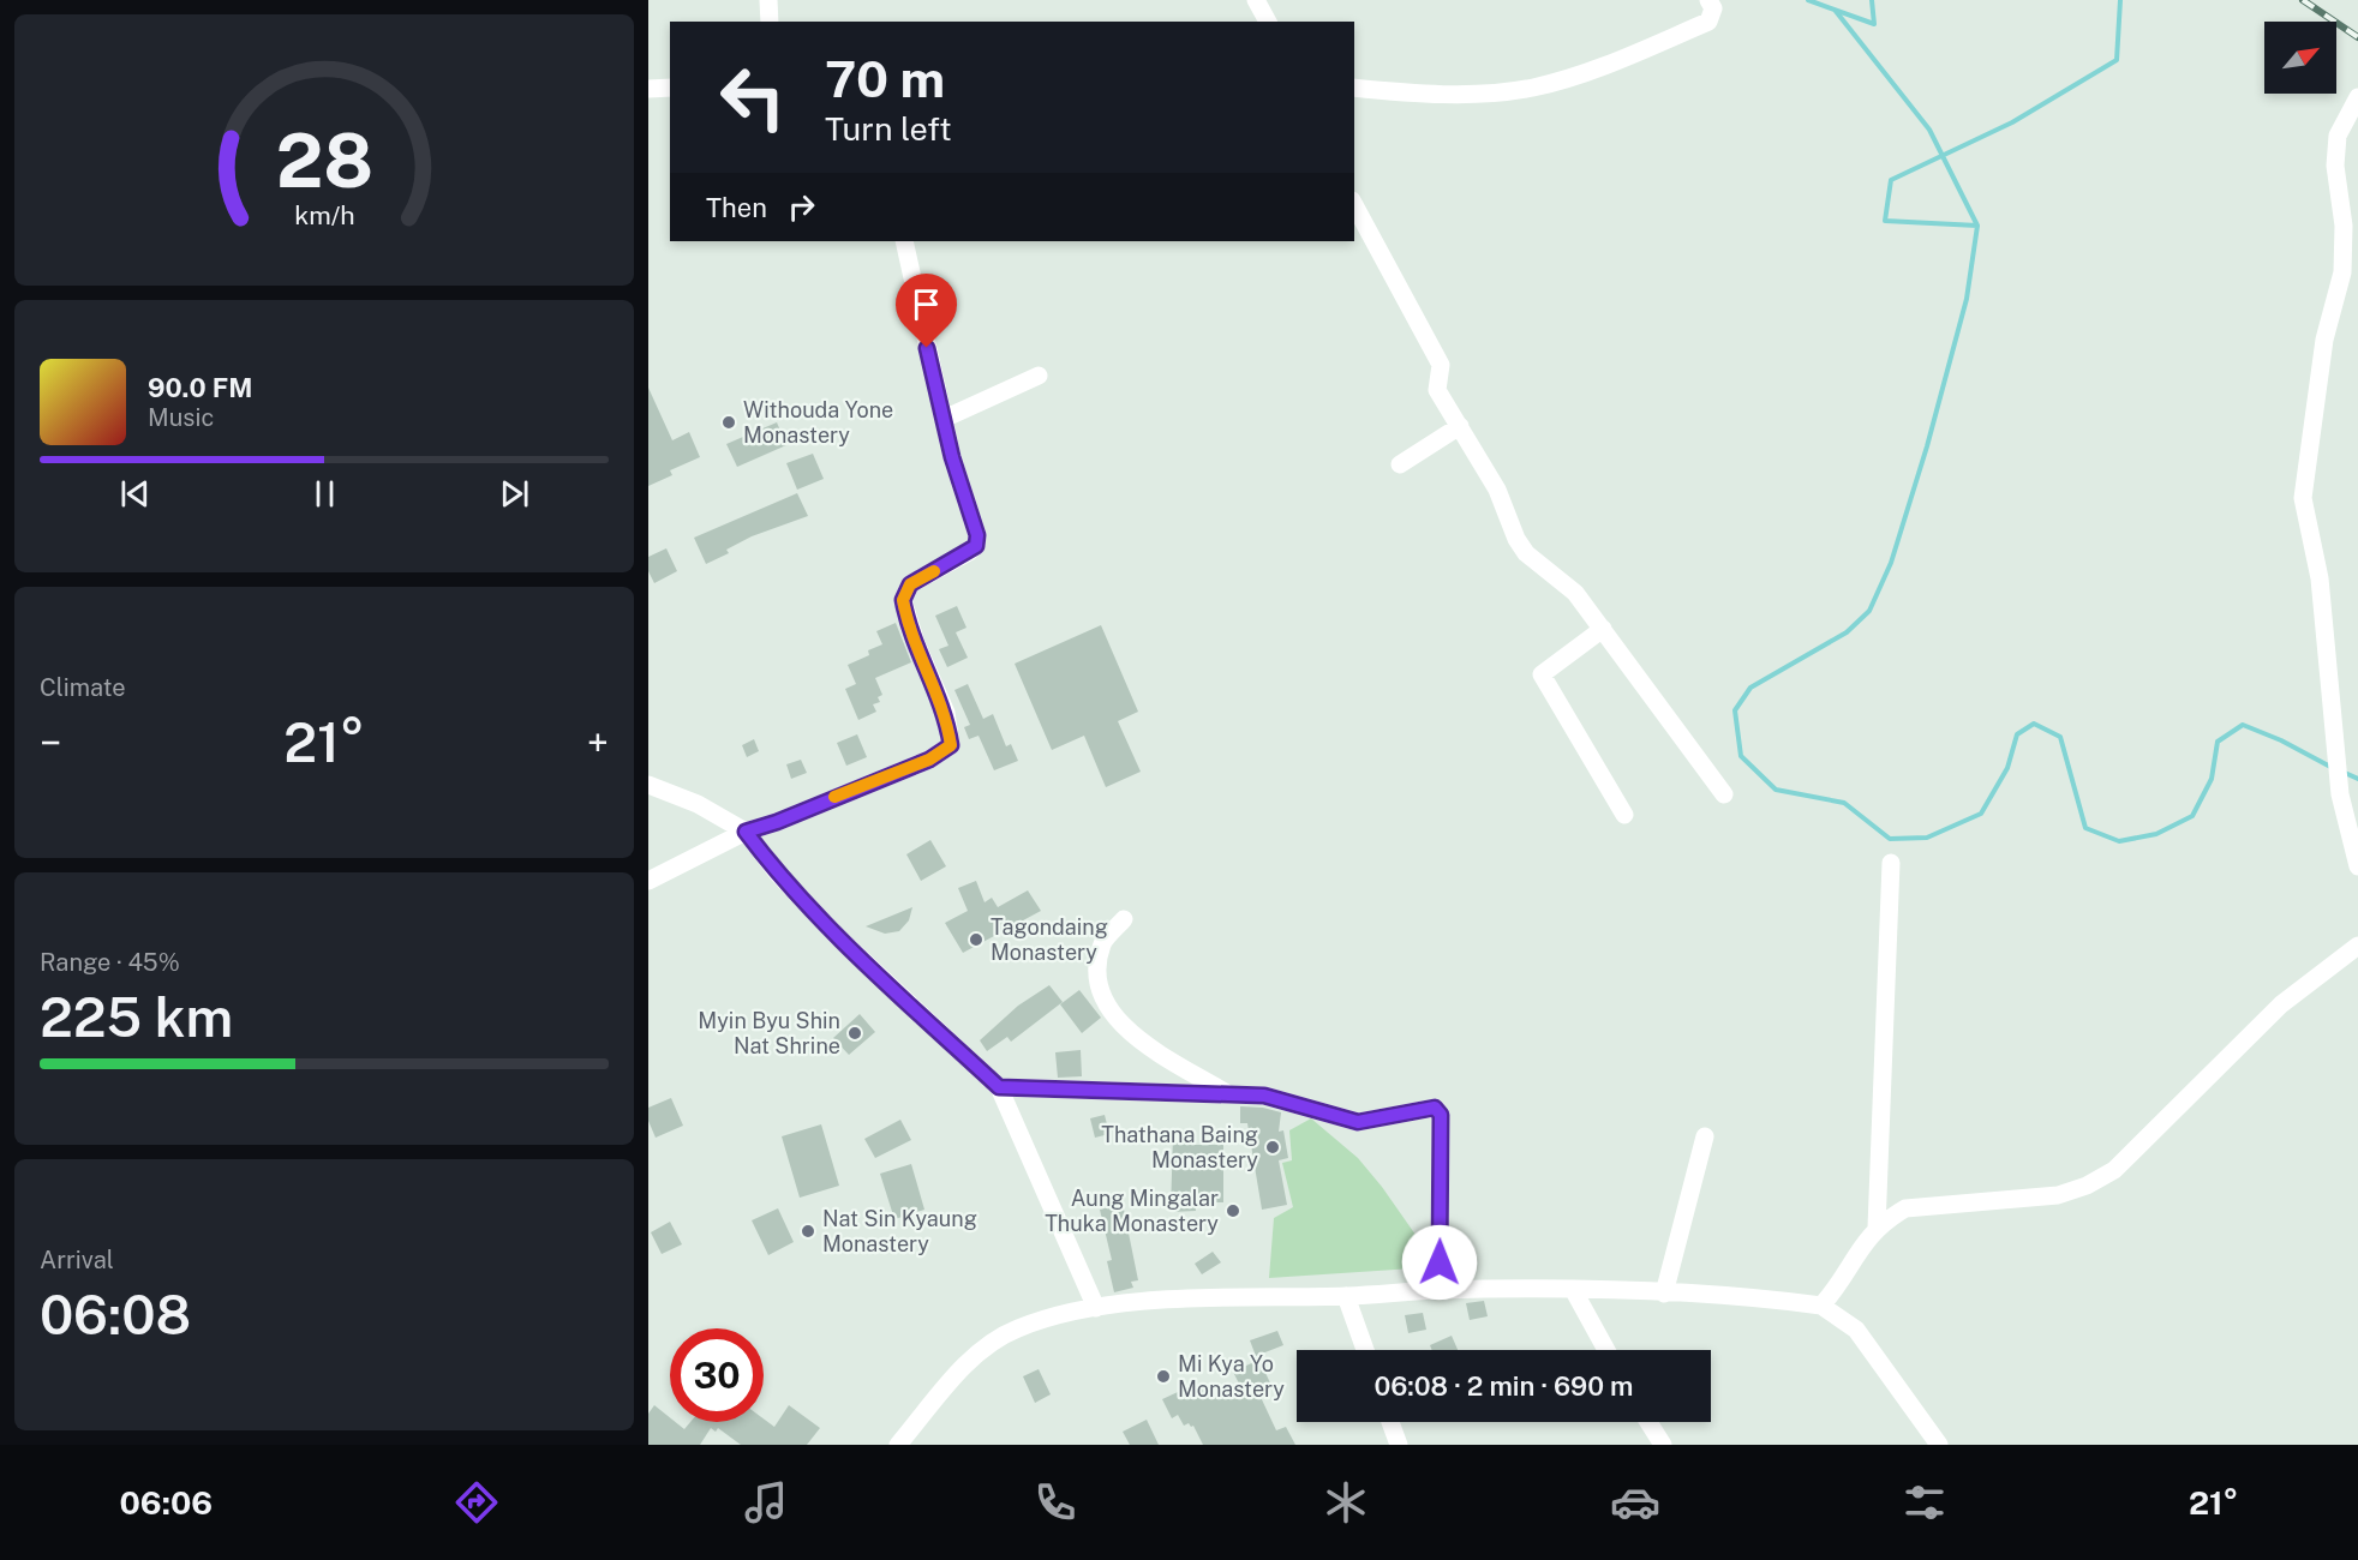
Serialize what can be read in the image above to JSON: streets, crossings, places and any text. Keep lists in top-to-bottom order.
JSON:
{
  "places": [
    "Withouda Yone Monastery",
    "Tagondaing Monastery",
    "Myin Byu Shin Nat Shrine",
    "Thathana Baing Monastery",
    "Aung Mingalar Thuka Monastery",
    "Nat Sin Kyaung Monastery",
    "Mi Kya Yo Monastery"
  ],
  "north": "top right",
  "page": {
    "turn": ["70 m", "Turn left"],
    "then": "Then",
    "song": ["90.0 FM", "Music"],
    "tile": [
      "Climate",
      ["Range · 45%", "225 km"],
      ["Arrival", "06:08"]
    ],
    "heat": ["−", "21°", "+"],
    "limit": "30",
    "trip": "06:08 · 2 min · 690 m",
    "tabs": ["06:06", "21°"],
    "gauge": ["28", "km/h"]
  }
}
